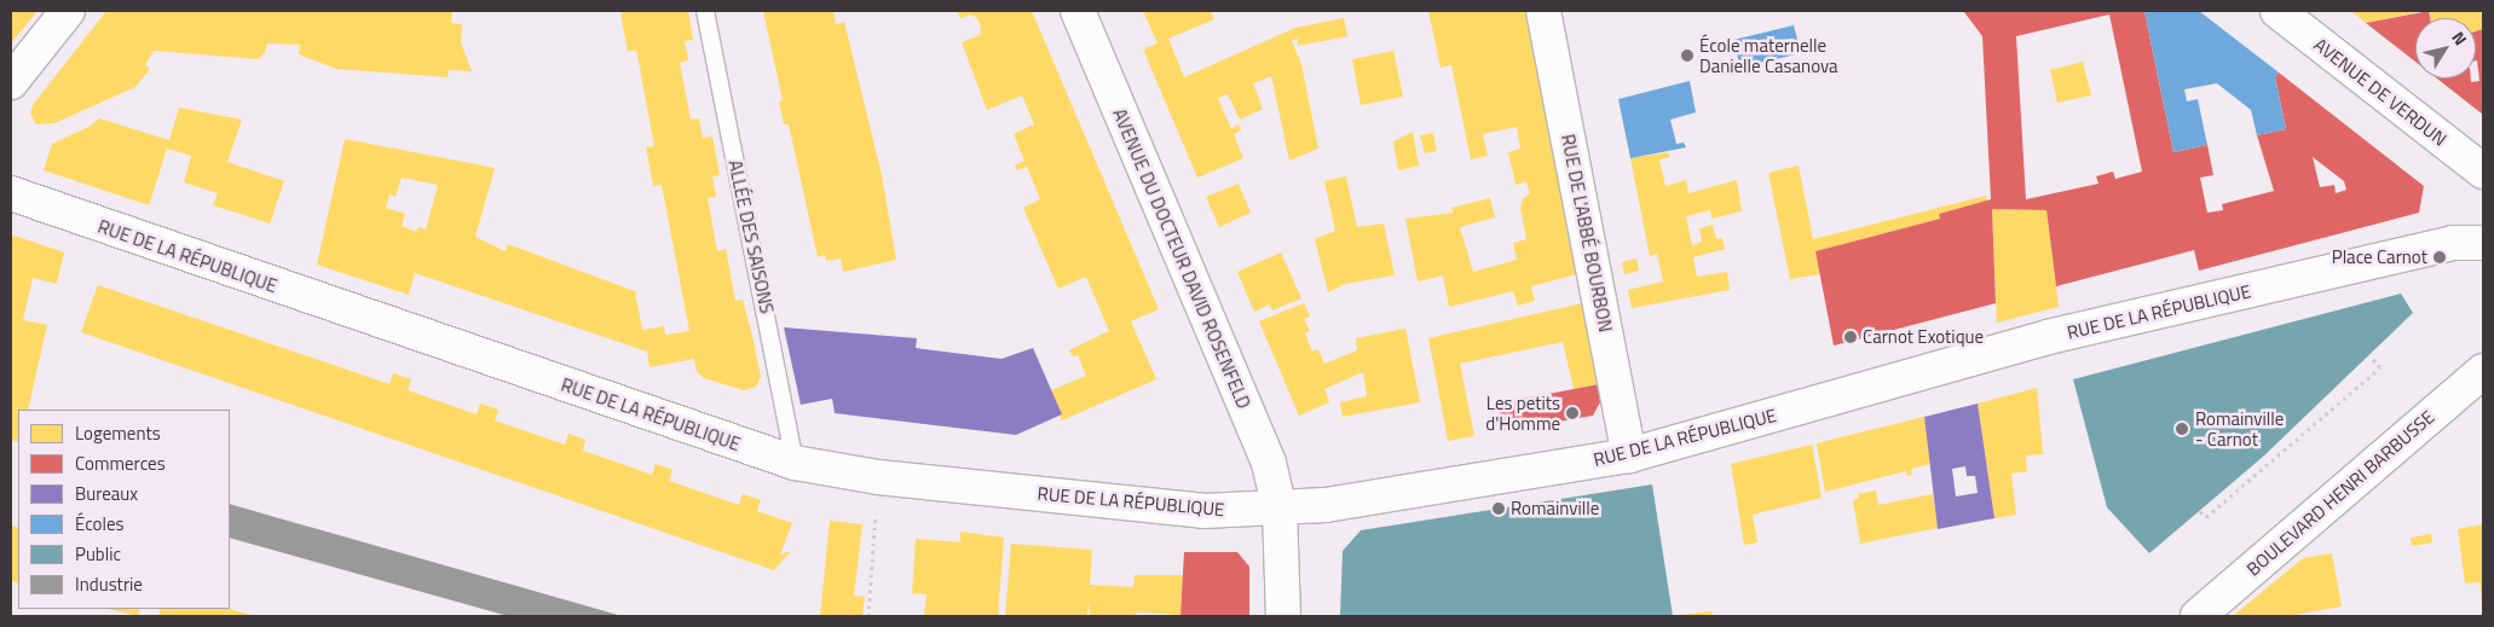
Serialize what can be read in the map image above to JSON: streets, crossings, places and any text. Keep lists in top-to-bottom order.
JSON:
{
  "streets": {
    "street": [
      "AVENUE DE VERDUN",
      "RUE DE L'ABBÉ BOURBON",
      "RUE DE LA RÉPUBLIQUE",
      "AVENUE DU DOCTEUR DAVID ROSENFELD",
      "BOULEVARD HENRI BARBUSSE"
    ],
    "lane": ["ALLÉE DES SAISONS"]
  },
  "crossings": [
    ["RUE DE L'ABBÉ BOURBON", "RUE DE LA RÉPUBLIQUE"],
    ["ALLÉE DES SAISONS", "RUE DE LA RÉPUBLIQUE"],
    ["RUE DE LA RÉPUBLIQUE", "AVENUE DU DOCTEUR DAVID ROSENFELD"]
  ],
  "places": [
    "École maternelle Danielle Casanova",
    "Place Carnot",
    "Carnot Exotique",
    "Les petits d'Homme",
    "Romainville - Carnot",
    "Romainville"
  ],
  "legend": [
    "Logements",
    "Commerces",
    "Bureaux",
    "Écoles",
    "Public",
    "Industrie"
  ],
  "north": "top right"
}
